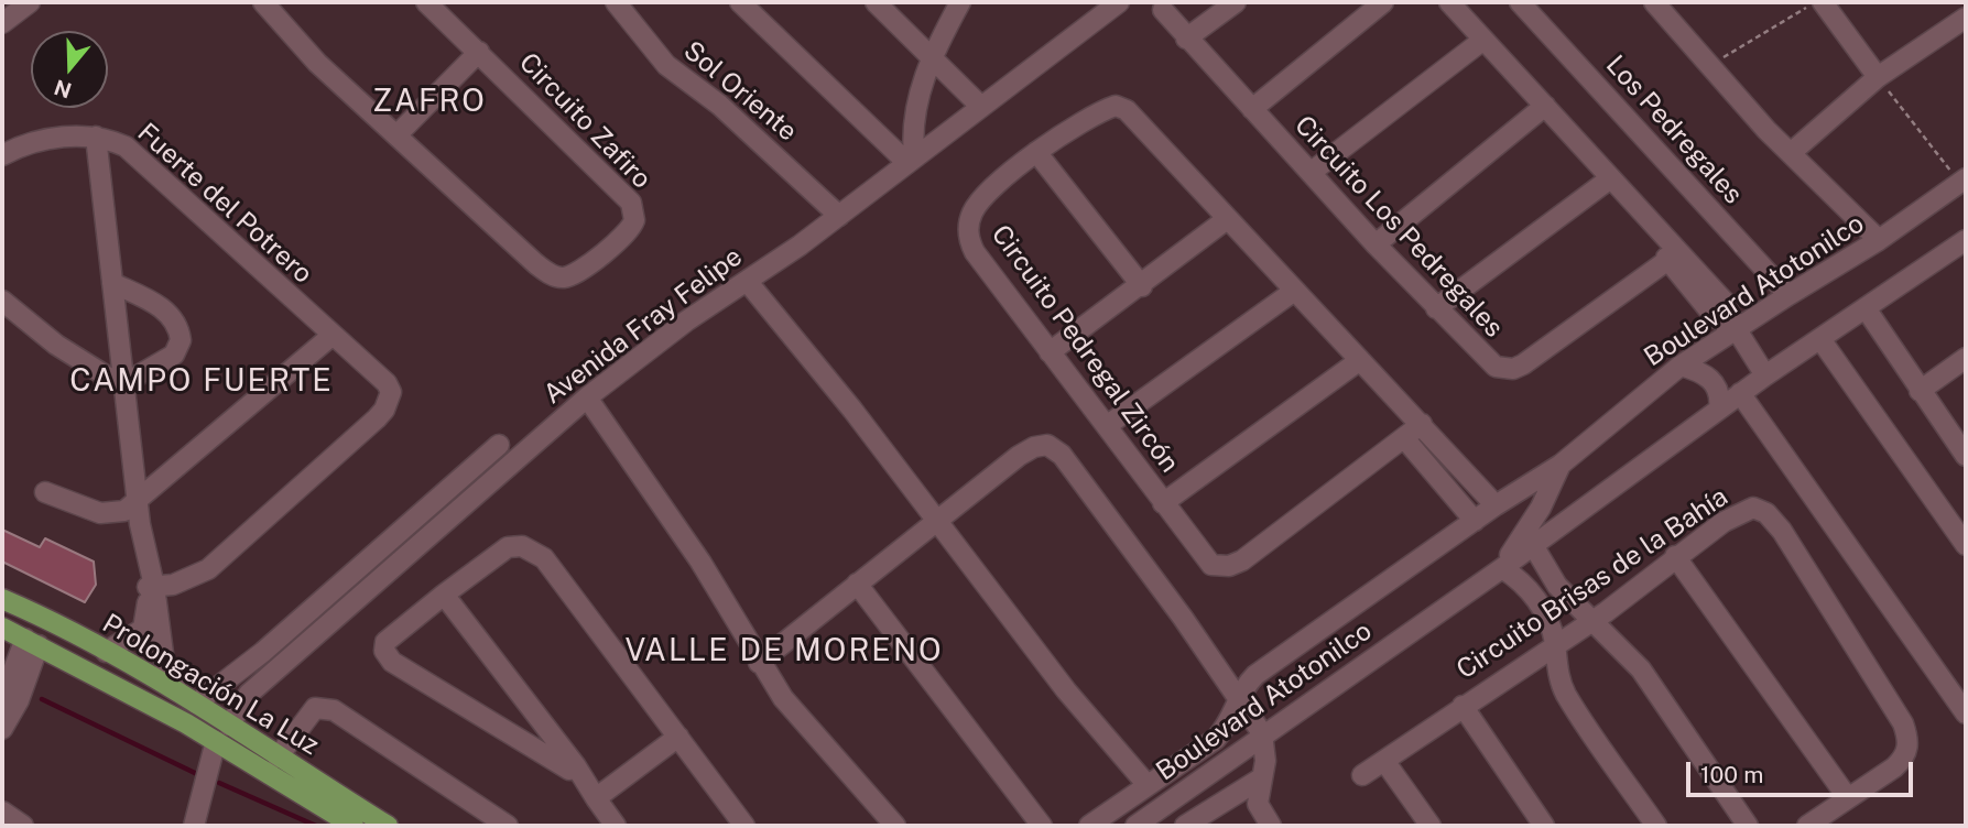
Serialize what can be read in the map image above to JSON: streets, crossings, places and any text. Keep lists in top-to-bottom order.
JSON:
{
  "streets": {
    "main road": ["Prolongación La Luz"],
    "street": [
      "Sol Oriente",
      "Circuito Zafiro",
      "Los Pedregales",
      "Fuerte del Potrero",
      "Circuito Los Pedregales",
      "Boulevard Atotonilco",
      "Avenida Fray Felipe",
      "Circuito Pedregal Zircón",
      "Circuito Brisas de la Bahía"
    ]
  },
  "crossings": [
    ["Sol Oriente", "Avenida Fray Felipe"],
    ["Los Pedregales", "Boulevard Atotonilco"],
    ["Avenida Fray Felipe", "Prolongación La Luz"]
  ],
  "districts": ["ZAFRO", "CAMPO FUERTE", "VALLE DE MORENO"],
  "scale_bar": "100 m",
  "north": "bottom"
}
